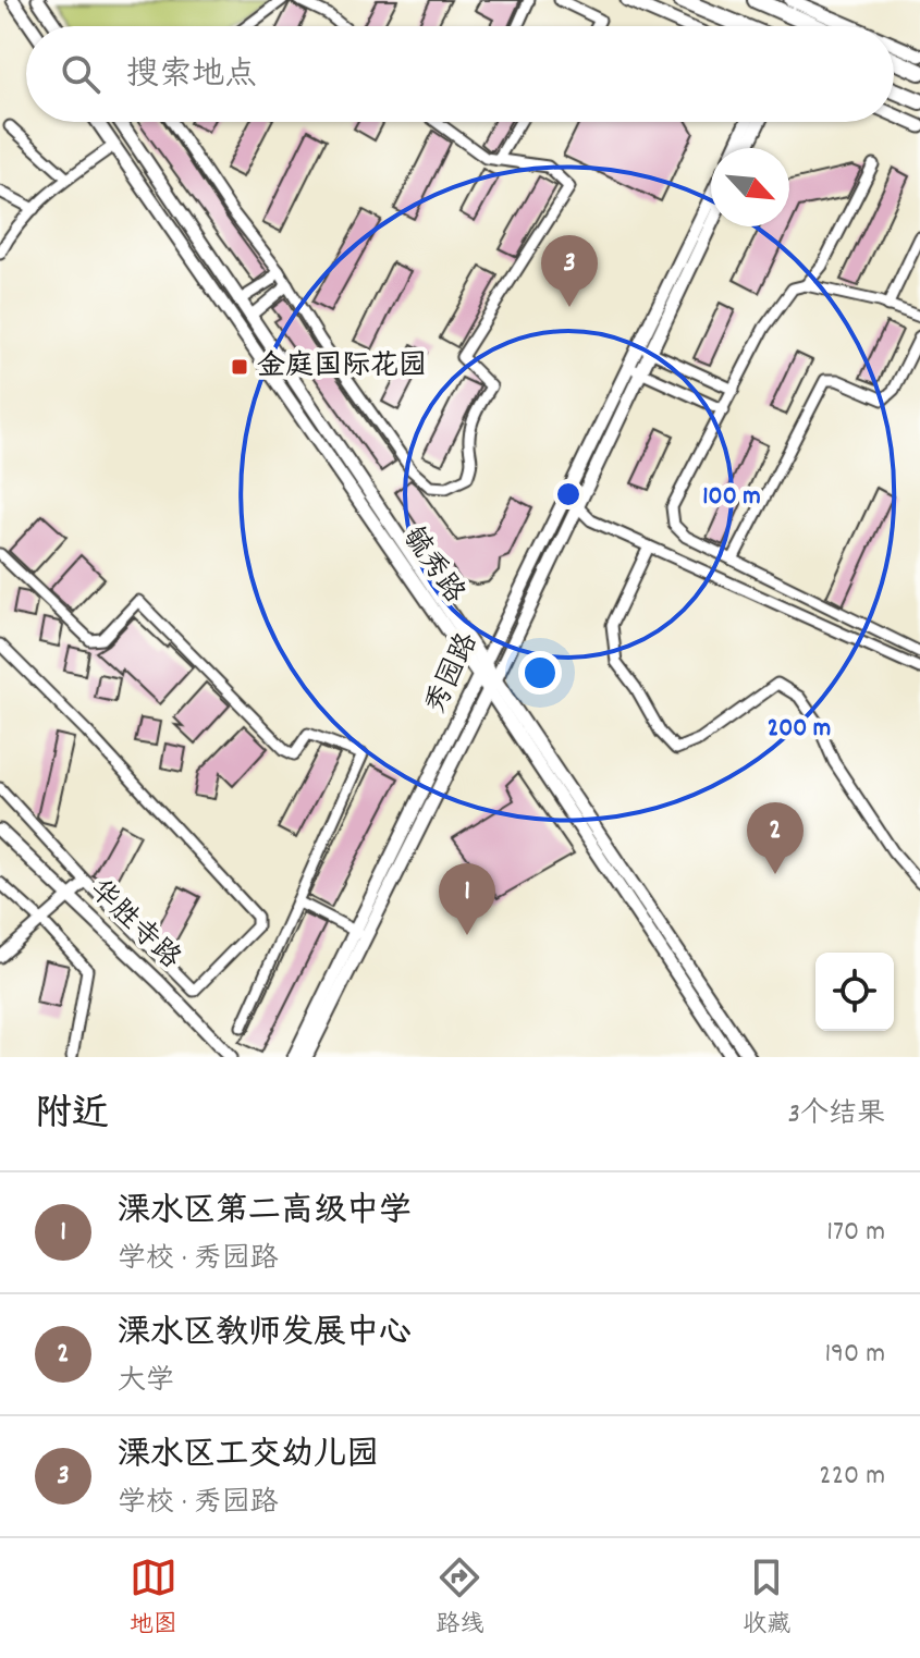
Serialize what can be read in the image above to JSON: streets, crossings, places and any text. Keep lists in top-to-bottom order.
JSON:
{
  "streets": {
    "street": ["毓秀路", "秀园路", "华胜寺路"]
  },
  "crossings": [
    ["毓秀路", "秀园路"]
  ],
  "places": {
    "transit": ["金庭国际花园"]
  },
  "north": "bottom right",
  "page": {
    "search": "搜索地点",
    "pins": ["3", "2", "1"],
    "heading": ["附近", "3个结果"],
    "list": [
      {
        "mark": "1",
        "name": "溧水区第二高级中学",
        "note": "学校 · 秀园路",
        "value": "170 m"
      },
      {
        "mark": "2",
        "name": "溧水区教师发展中心",
        "note": "大学",
        "value": "190 m"
      },
      {
        "mark": "3",
        "name": "溧水区工交幼儿园",
        "note": "学校 · 秀园路",
        "value": "220 m"
      }
    ],
    "nav": ["地图", "路线", "收藏"]
  },
  "rings": ["100 m", "200 m"]
}
